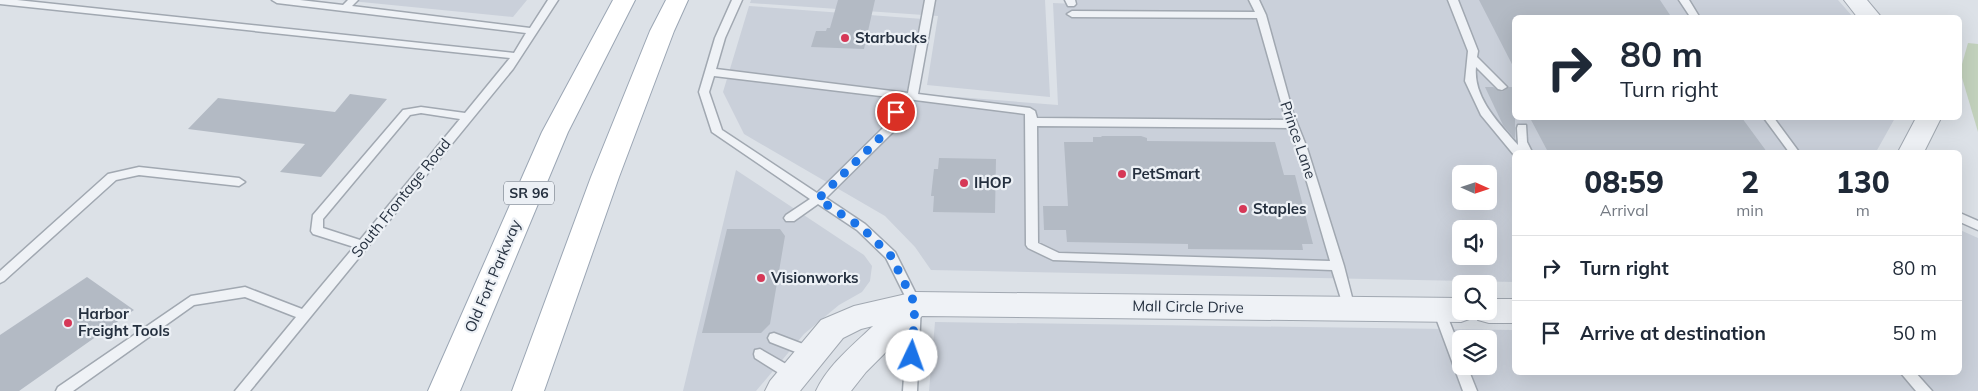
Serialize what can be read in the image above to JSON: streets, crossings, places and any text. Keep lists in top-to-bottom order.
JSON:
{
  "streets": {
    "main road": ["SR 96", "Old Fort Parkway"],
    "street": ["Mall Circle Drive"],
    "lane": ["Prince Lane", "South Frontage Road"]
  },
  "crossings": [
    ["Prince Lane", "Mall Circle Drive"]
  ],
  "places": [
    "Starbucks",
    "PetSmart",
    "IHOP",
    "Staples",
    "Visionworks",
    "Harbor Freight Tools"
  ],
  "north": "right",
  "page": {
    "turn": ["80 m", "Turn right"],
    "eta": [
      "08:59",
      "Arrival",
      "2",
      "min",
      "130",
      "m"
    ],
    "list": [
      {
        "name": "Turn right",
        "value": "80 m"
      },
      {
        "name": "Arrive at destination",
        "value": "50 m"
      }
    ]
  }
}
